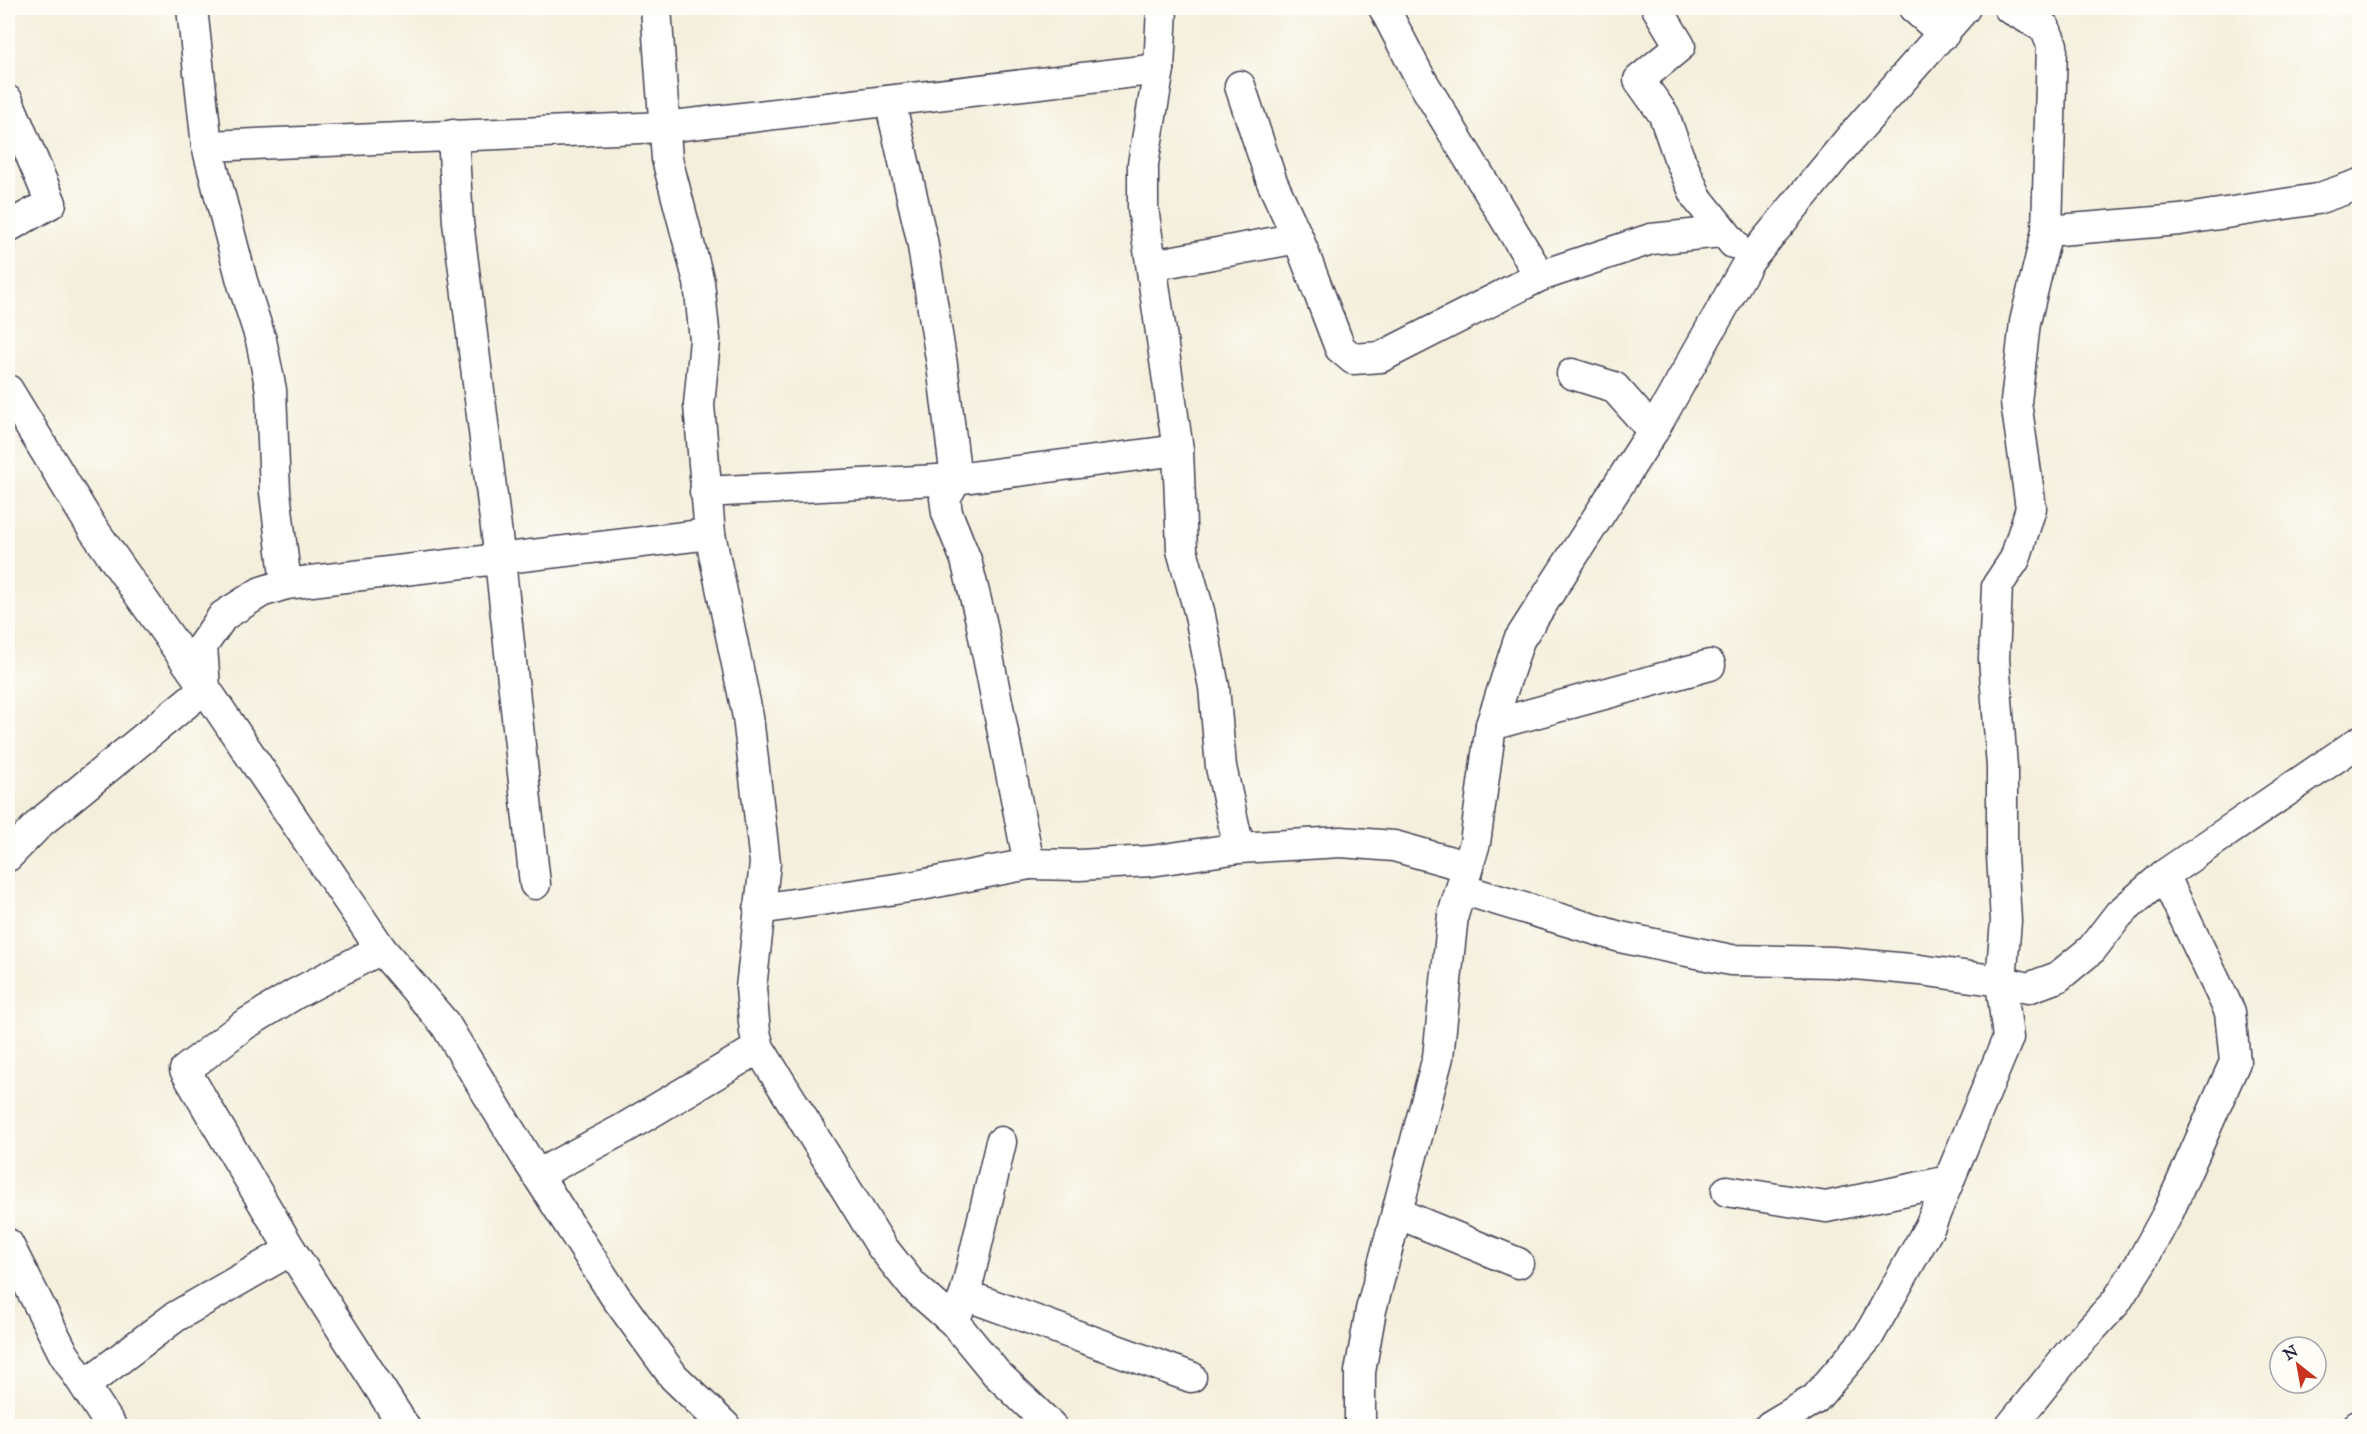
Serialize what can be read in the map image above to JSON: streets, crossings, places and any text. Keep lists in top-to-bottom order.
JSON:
{
  "north": "top left"
}
